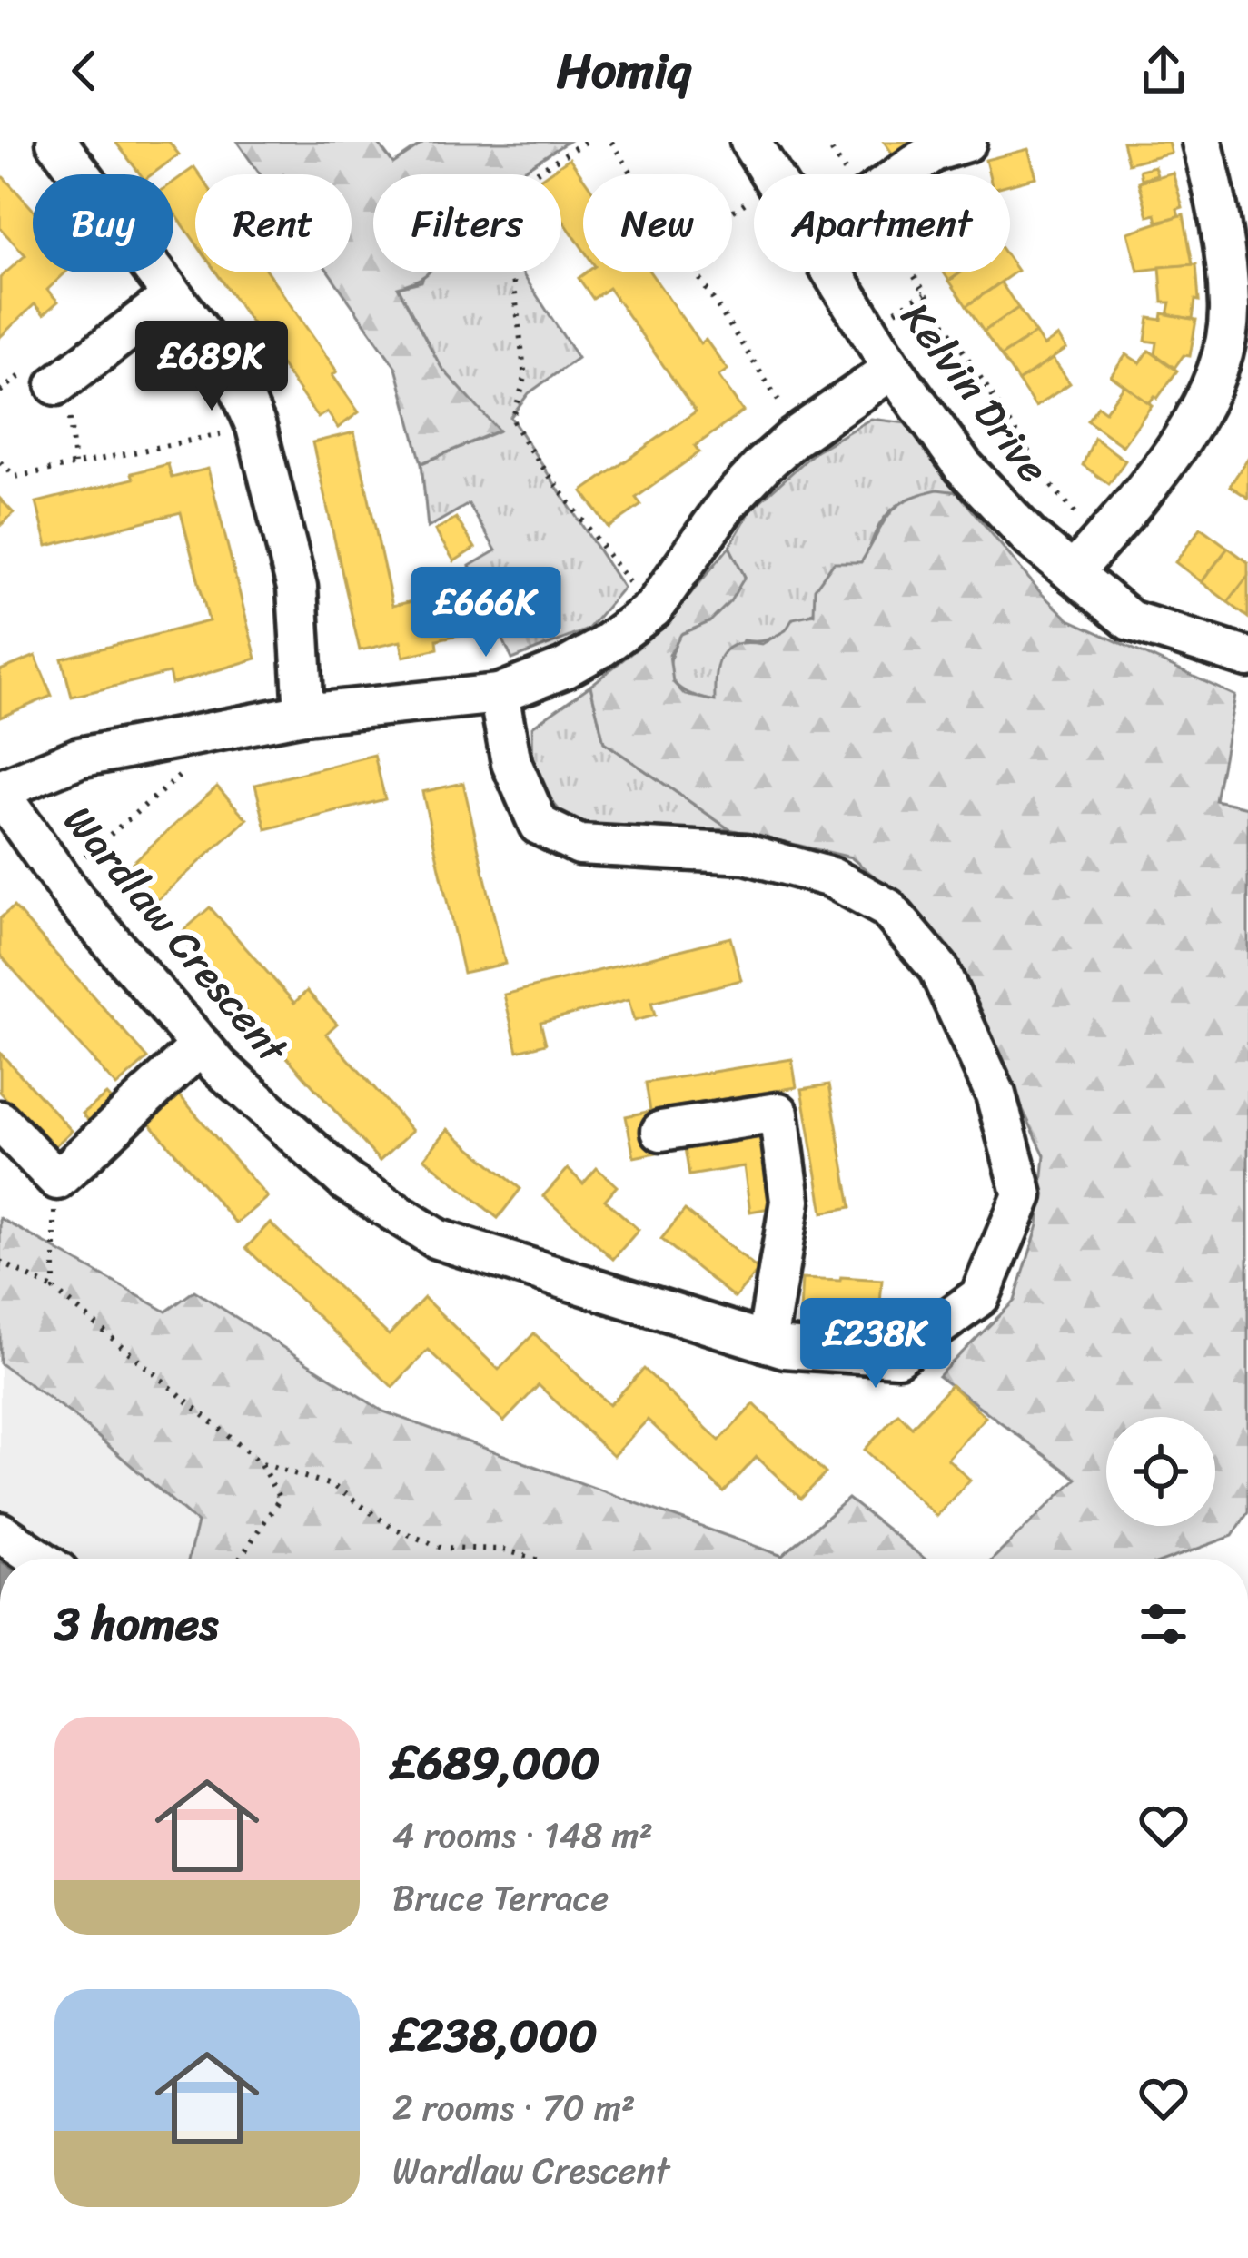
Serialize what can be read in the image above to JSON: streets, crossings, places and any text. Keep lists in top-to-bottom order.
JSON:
{
  "streets": {
    "street": ["Kelvin Drive", "Wardlaw Crescent"]
  },
  "page": {
    "header": "Homiq",
    "chip": [
      "Buy",
      "Rent",
      "Filters",
      "New",
      "Apartment"
    ],
    "price": ["£689K", "£666K", "£238K"],
    "heading": "3 homes",
    "list": [
      {
        "name": "£689,000",
        "note": "4 rooms · 148 m² · Bruce Terrace"
      },
      {
        "name": "£238,000",
        "note": "2 rooms · 70 m² · Wardlaw Crescent"
      }
    ]
  }
}
